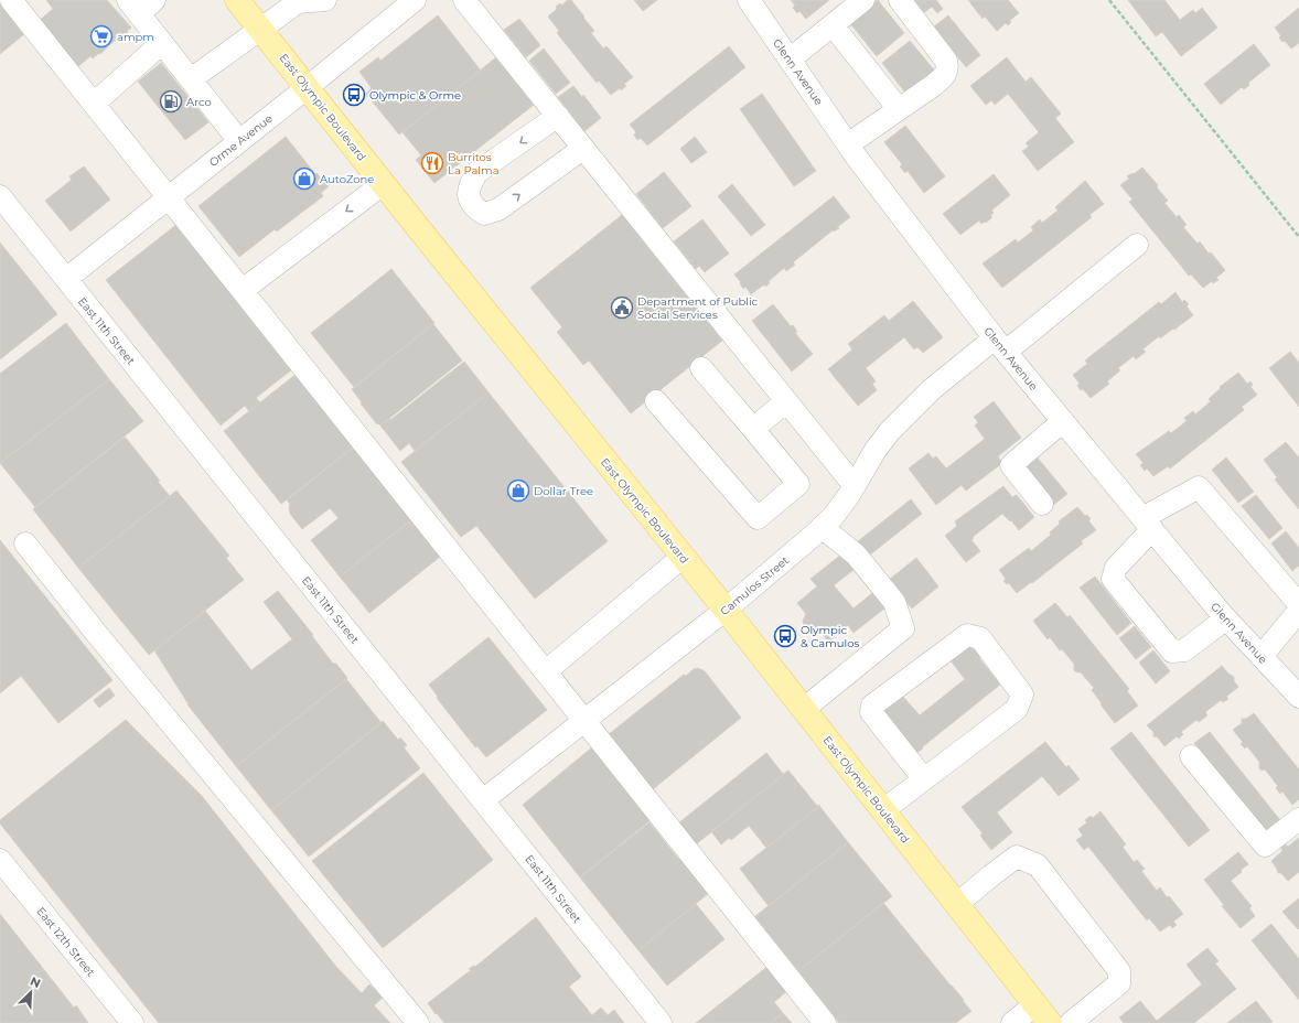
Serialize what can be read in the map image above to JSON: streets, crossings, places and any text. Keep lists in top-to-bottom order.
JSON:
{
  "streets": {
    "main road": ["East Olympic Boulevard"],
    "street": [
      "Glenn Avenue",
      "Orme Avenue",
      "East 11th Street",
      "Camulos Street",
      "East 12th Street"
    ]
  },
  "crossings": [
    ["Glenn Avenue", "Camulos Street"],
    ["East Olympic Boulevard", "Orme Avenue"],
    ["East Olympic Boulevard", "Camulos Street"],
    ["Orme Avenue", "East 11th Street"],
    ["East 11th Street", "Camulos Street"]
  ],
  "places": {
    "supermarket": ["ampm"],
    "bus stop": ["Olympic & Orme", "Olympic & Camulos"],
    "fuel station": ["Arco"],
    "restaurant": ["Burritos La Palma"],
    "shop": ["AutoZone", "Dollar Tree"],
    "public building": ["Department of Public Social Services"]
  },
  "north": "top right"
}
